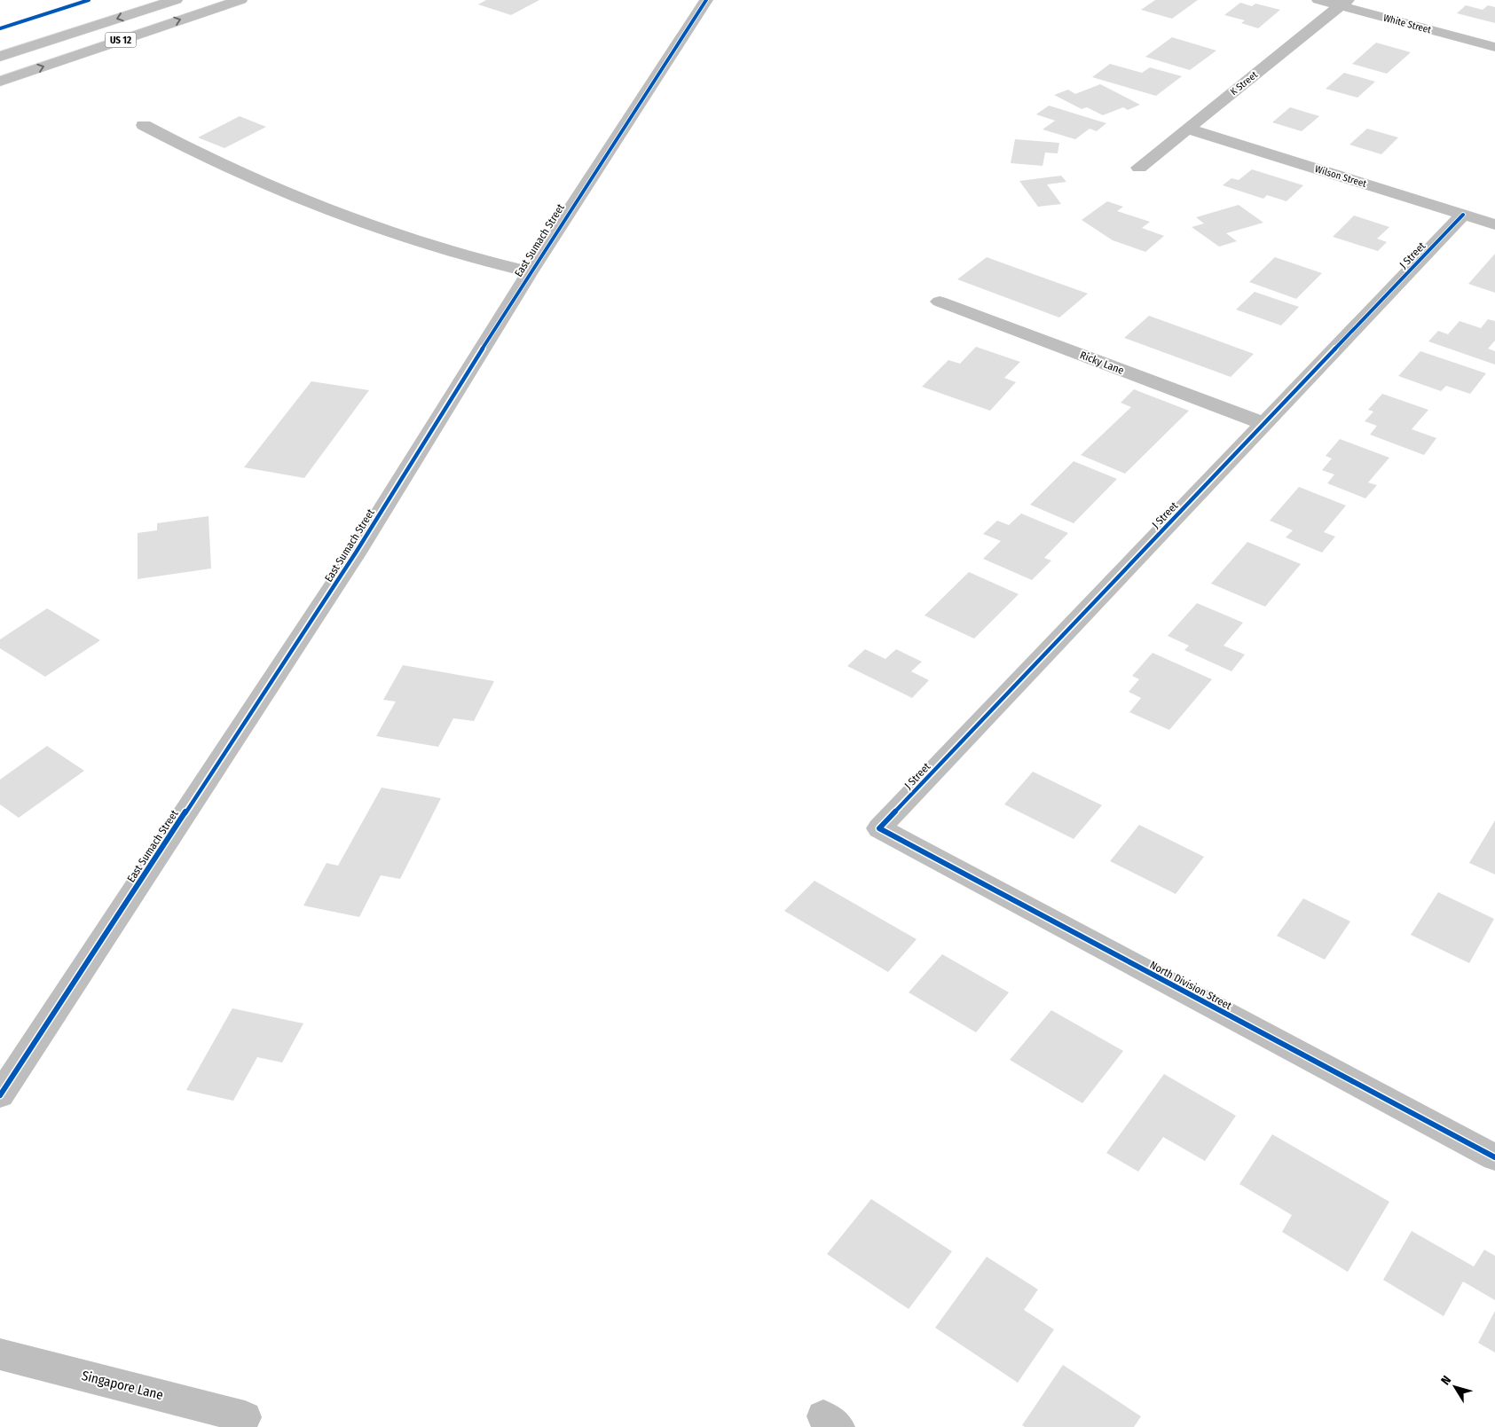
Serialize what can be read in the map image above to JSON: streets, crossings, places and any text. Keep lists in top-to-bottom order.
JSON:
{
  "streets": {
    "main road": [
      "White Street",
      "US 12",
      "K Street",
      "Wilson Street",
      "East Sumach Street",
      "J Street",
      "Ricky Lane",
      "North Division Street",
      "Singapore Lane"
    ]
  },
  "crossings": [
    ["White Street", "K Street"],
    ["K Street", "Wilson Street"],
    ["Wilson Street", "J Street"],
    ["J Street", "Ricky Lane"],
    ["J Street", "North Division Street"]
  ],
  "north": "top left"
}
